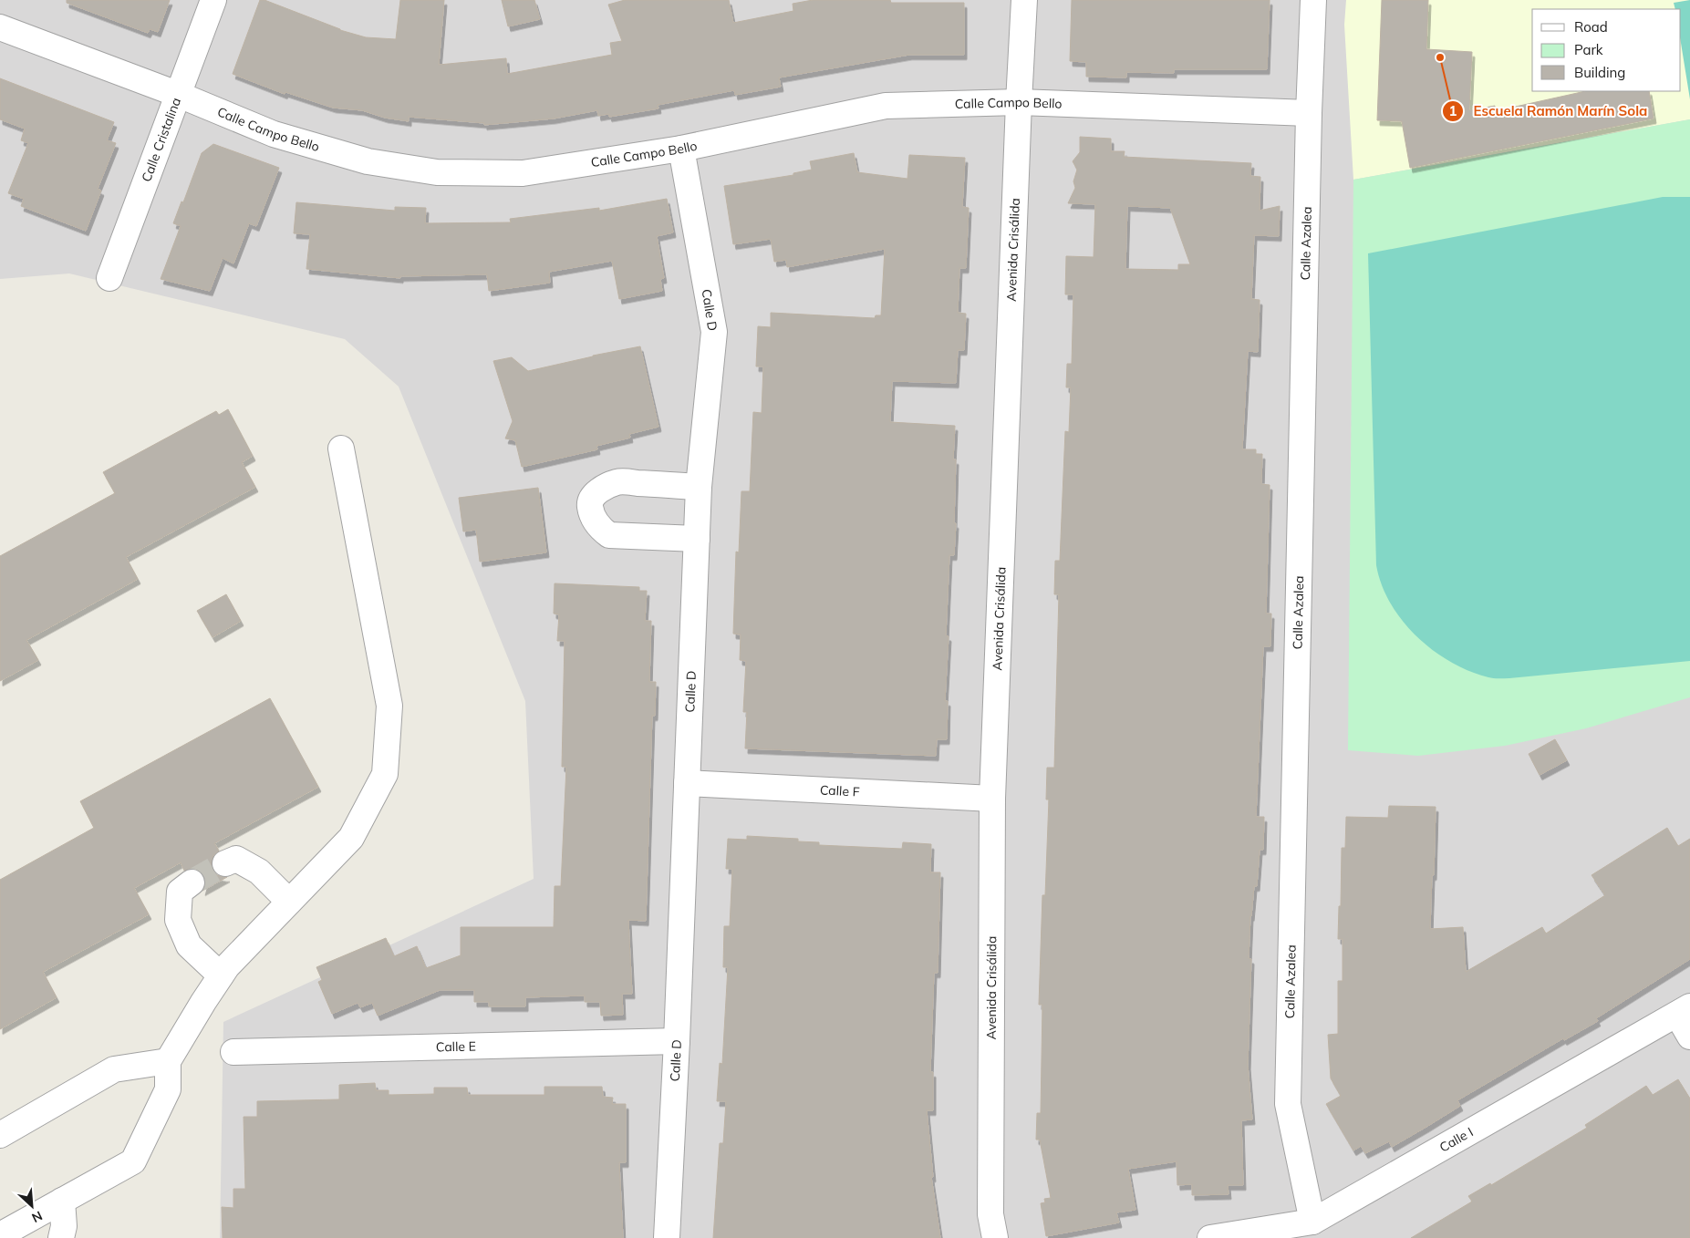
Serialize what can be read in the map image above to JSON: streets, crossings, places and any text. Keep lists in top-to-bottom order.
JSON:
{
  "streets": {
    "street": [
      "Calle Campo Bello",
      "Calle Cristalina",
      "Calle Azalea",
      "Avenida Crisálida",
      "Calle D",
      "Calle F",
      "Calle E",
      "Calle I"
    ]
  },
  "crossings": [
    ["Calle Campo Bello", "Calle Cristalina"],
    ["Calle Campo Bello", "Calle Azalea"],
    ["Calle Campo Bello", "Avenida Crisálida"],
    ["Calle Campo Bello", "Calle D"],
    ["Calle Azalea", "Calle I"],
    ["Avenida Crisálida", "Calle F"],
    ["Calle D", "Calle F"],
    ["Calle D", "Calle E"]
  ],
  "places": ["Escuela Ramón Marín Sola"],
  "legend": ["Road", "Park", "Building"],
  "north": "bottom right"
}
